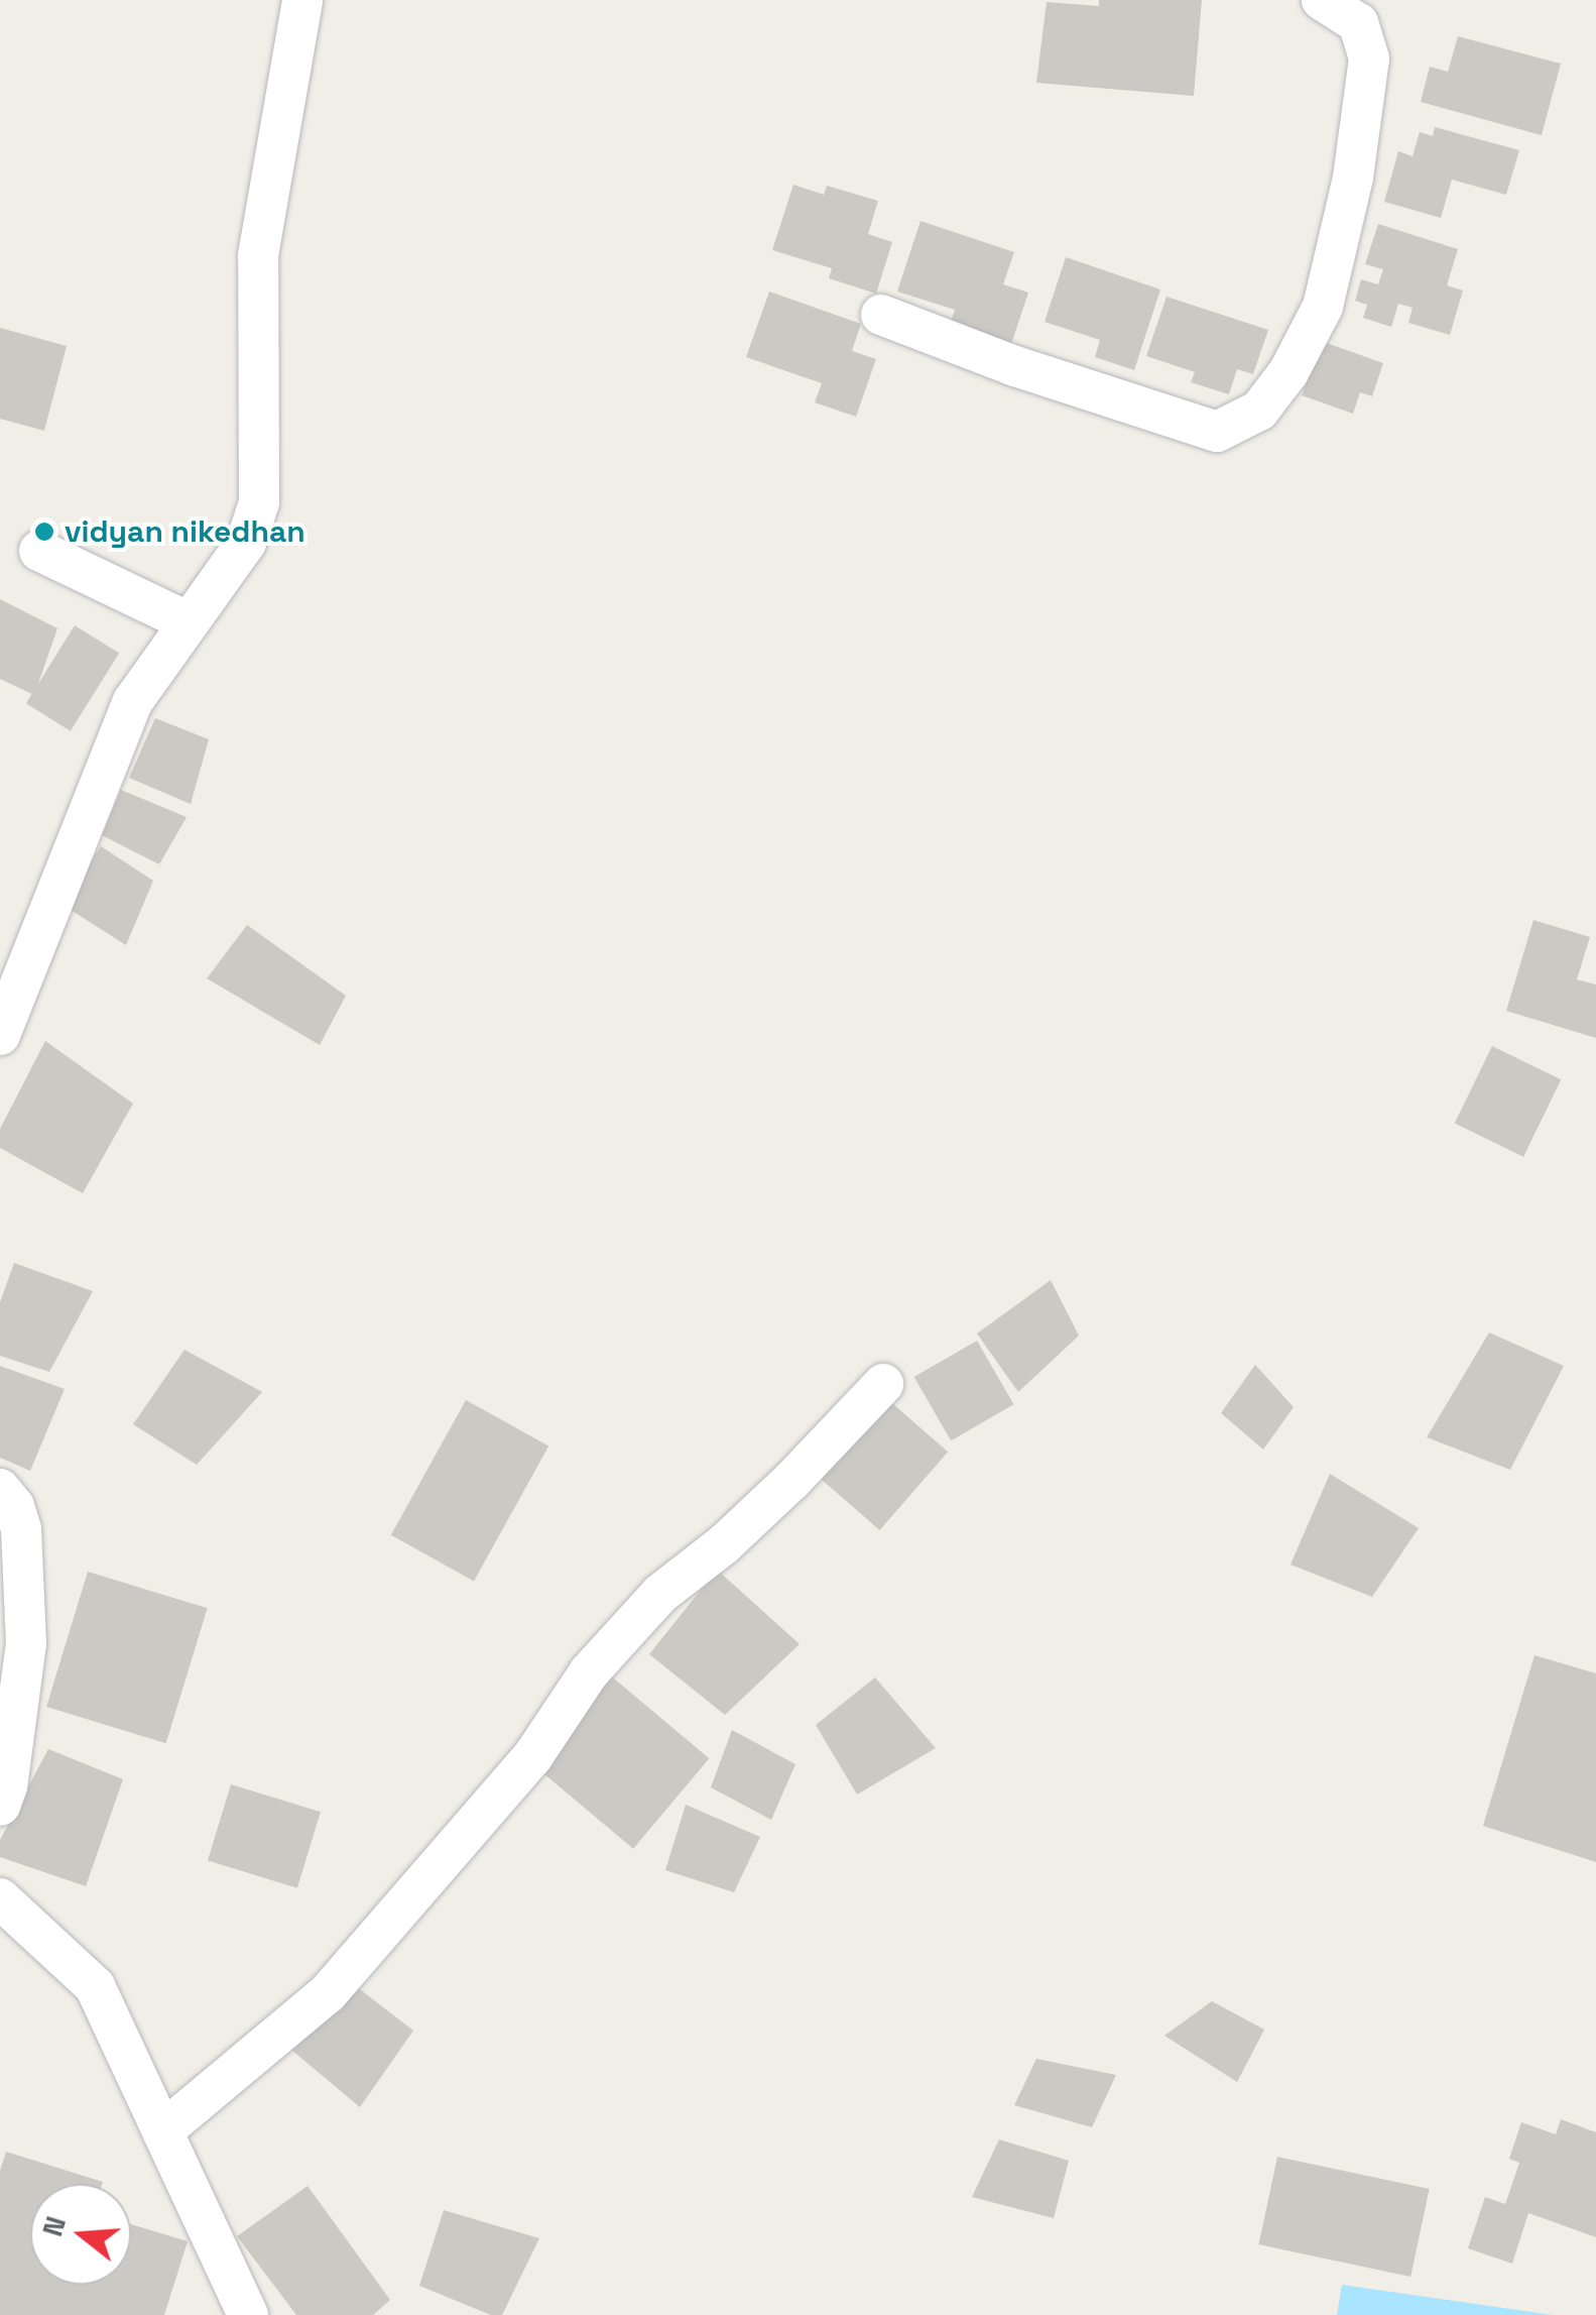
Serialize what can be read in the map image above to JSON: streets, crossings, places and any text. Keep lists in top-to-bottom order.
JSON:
{
  "places": ["vidyan nikedhan"],
  "north": "left"
}
